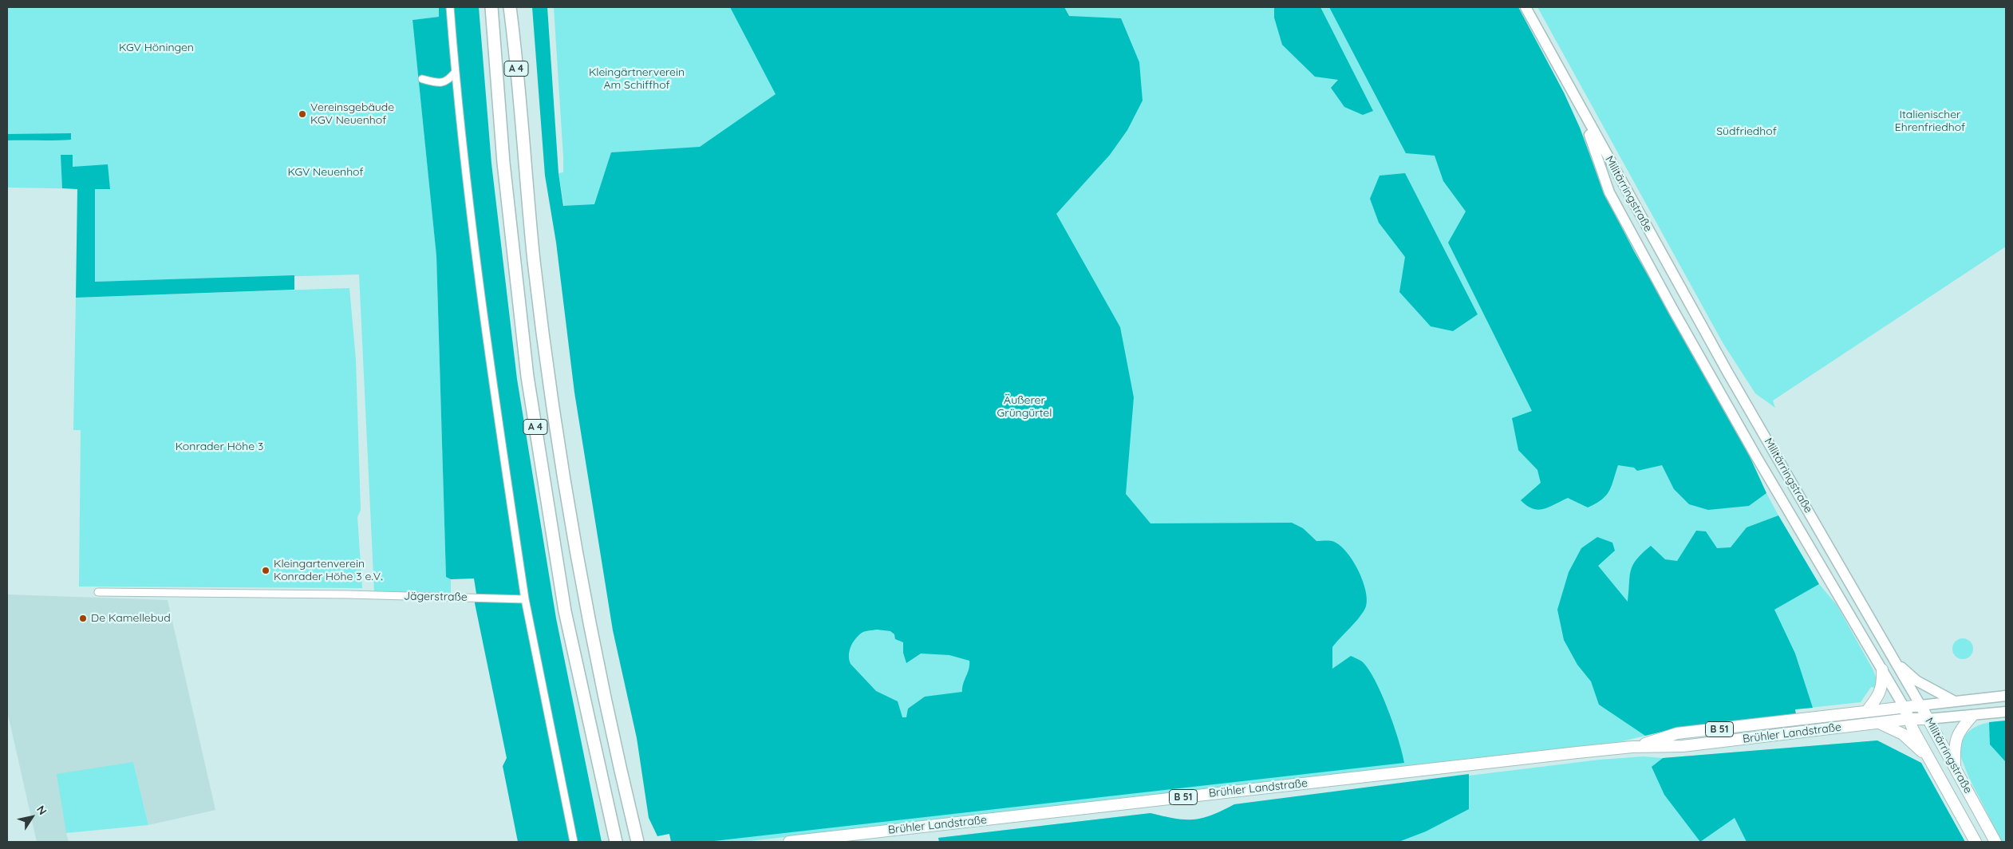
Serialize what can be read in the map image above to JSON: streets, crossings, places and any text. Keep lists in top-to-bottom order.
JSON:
{
  "streets": {
    "highway": ["A 4"],
    "main road": ["Militärringstraße", "B 51", "Brühler Landstraße"],
    "street": ["Jägerstraße"]
  },
  "crossings": [
    ["Militärringstraße", "Brühler Landstraße"]
  ],
  "parks": [
    "KGV Höningen",
    "Kleingärtnerverein Am Schiffhof",
    "Italienischer Ehrenfriedhof",
    "Südfriedhof",
    "KGV Neuenhof",
    "Äußerer Grüngürtel",
    "Konrader Höhe 3"
  ],
  "places": ["Vereinsgebäude KGV Neuenhof", "Kleingartenverein Konrader Höhe 3 e.V.", "De Kamellebud"],
  "north": "top right"
}
